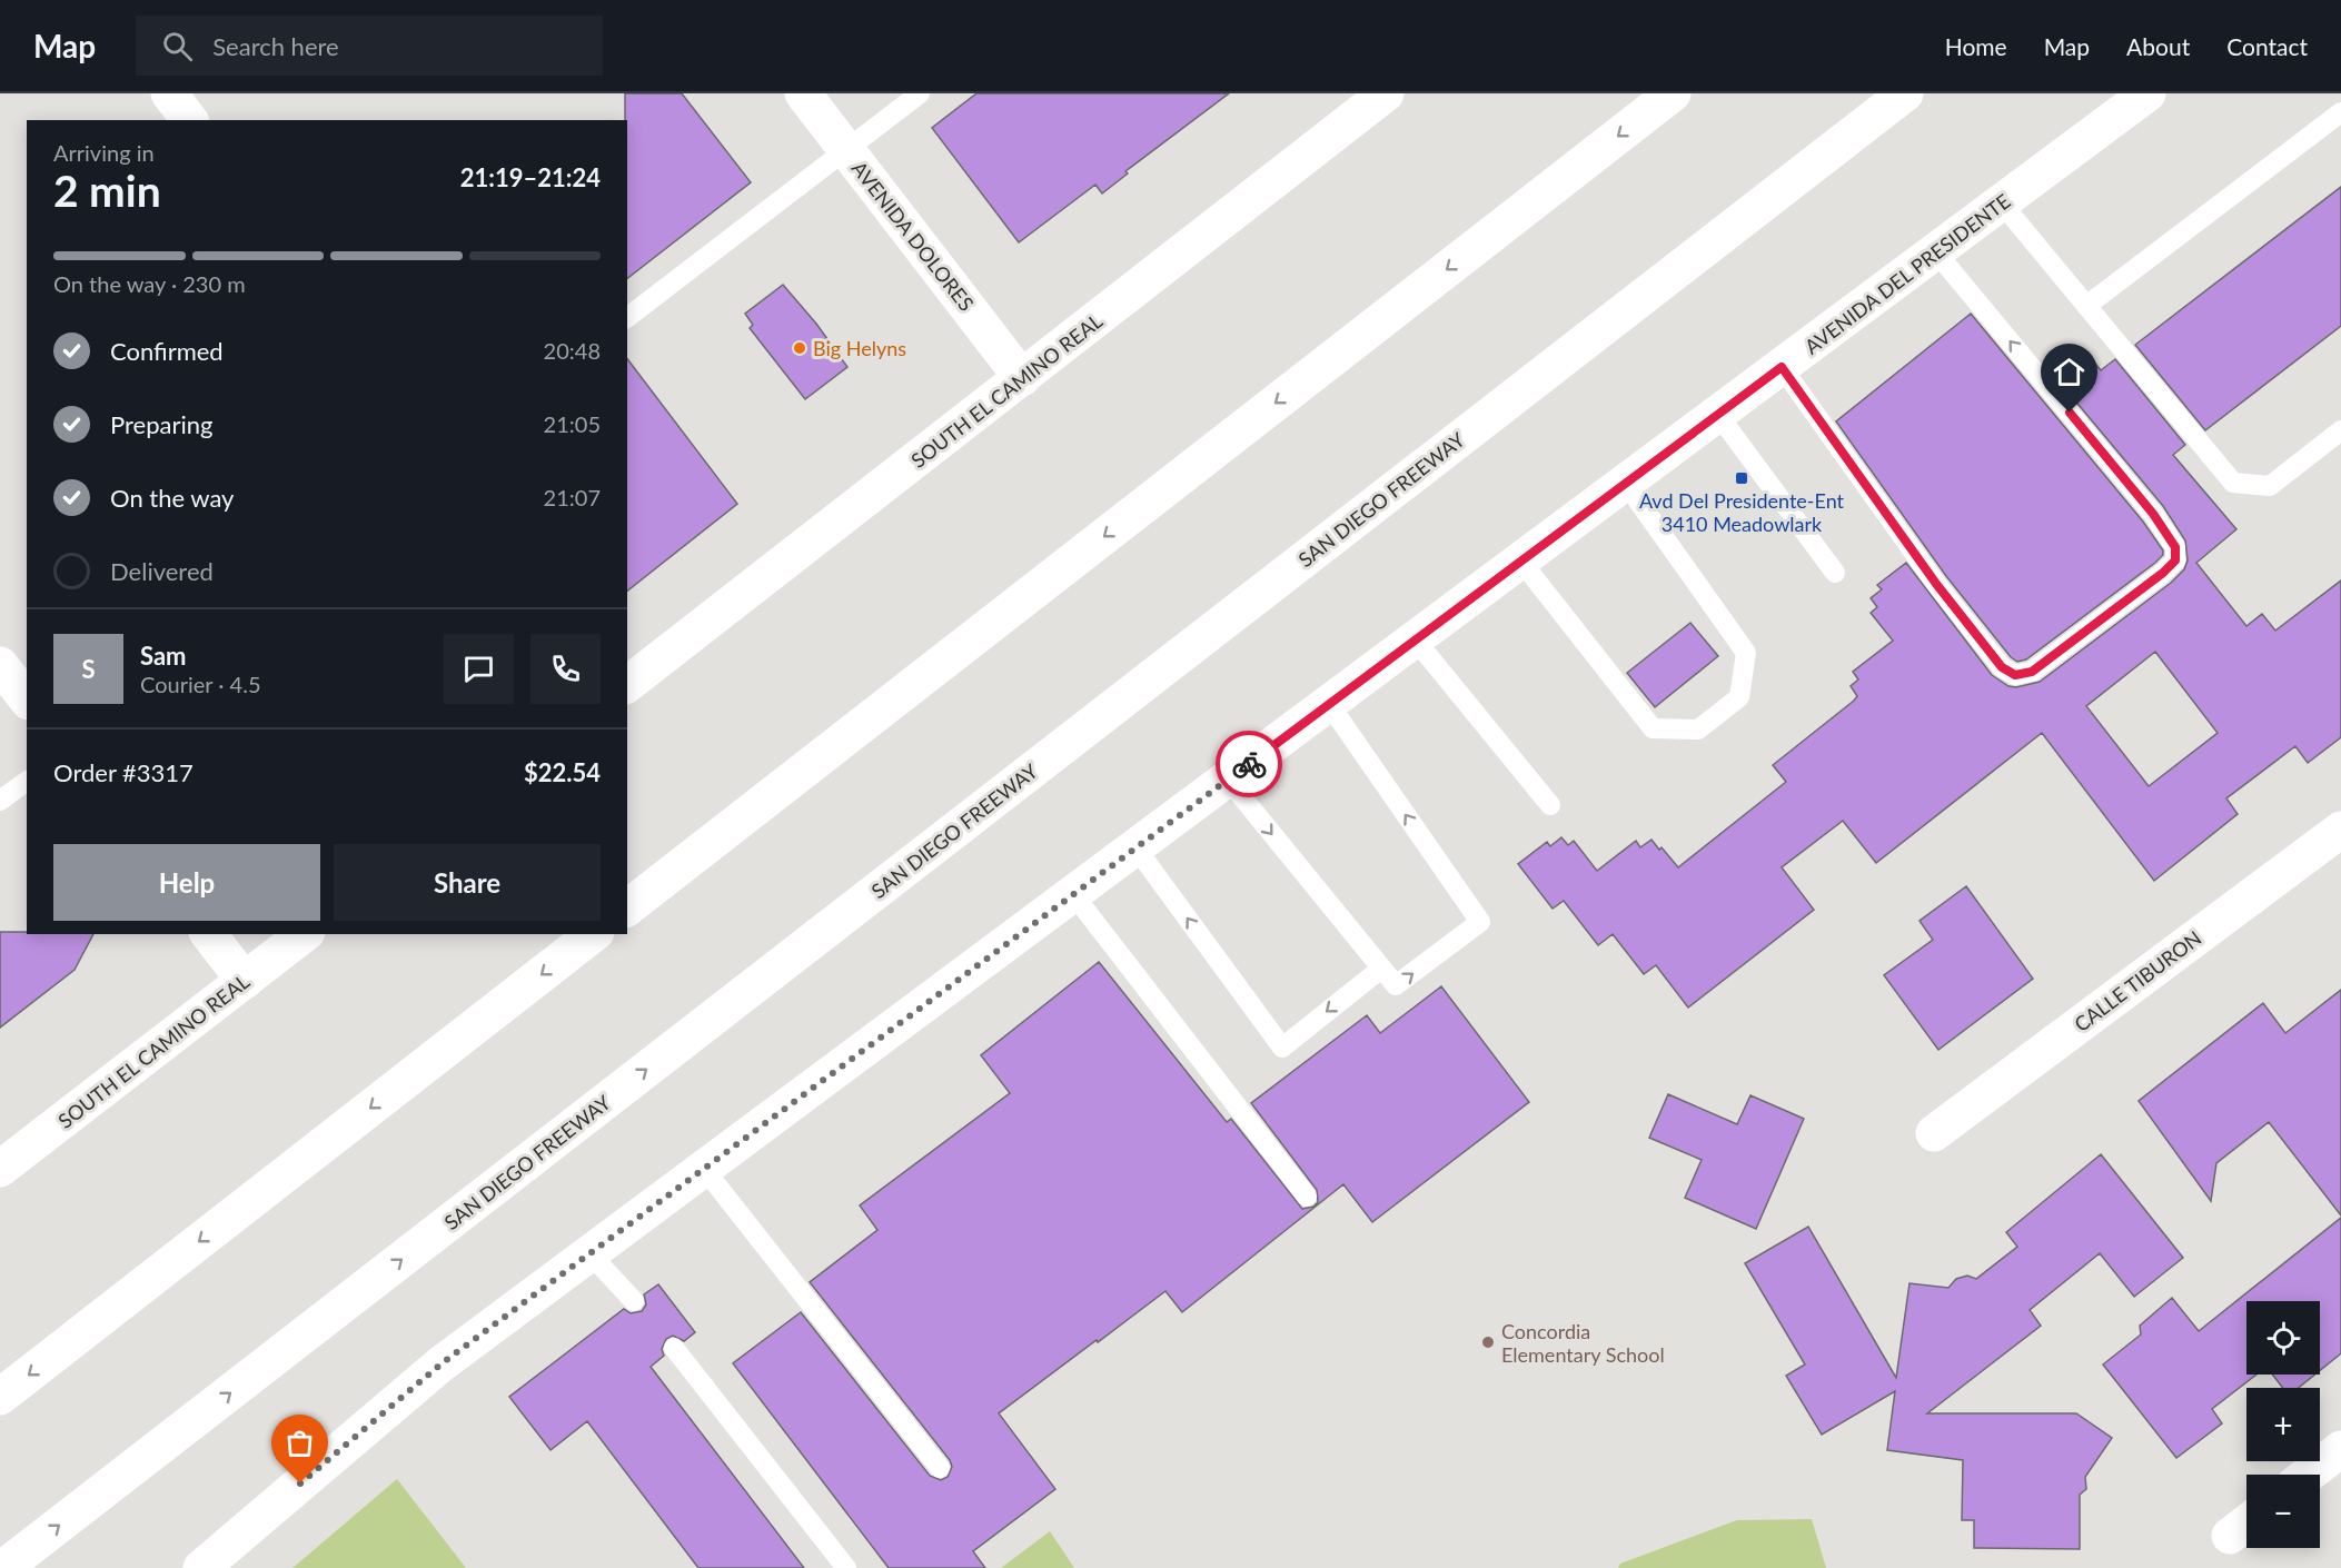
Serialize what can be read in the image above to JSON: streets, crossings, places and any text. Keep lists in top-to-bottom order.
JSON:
{
  "streets": {
    "main road": [
      "AVENIDA DOLORES",
      "AVENIDA DEL PRESIDENTE",
      "SOUTH EL CAMINO REAL",
      "SAN DIEGO FREEWAY",
      "CALLE TIBURON"
    ]
  },
  "crossings": [
    ["AVENIDA DOLORES", "SOUTH EL CAMINO REAL"]
  ],
  "places": {
    "other": ["Big Helyns", "Concordia Elementary School"],
    "transit": ["Avd Del Presidente-Ent 3410 Meadowlark"]
  },
  "page": {
    "header": "Map",
    "search": "Search here",
    "nav": [
      "Home",
      "Map",
      "About",
      "Contact"
    ],
    "heading": ["2 min", "Arriving in", "21:19–21:24"],
    "panel": [
      "Sam",
      "Courier · 4.5",
      "Order #3317",
      "$22.54"
    ],
    "bar": "On the way · 230 m",
    "list": [
      ["Confirmed", "20:48"],
      ["Preparing", "21:05"],
      ["On the way", "21:07"],
      "Delivered"
    ],
    "round": "S",
    "buttons": ["Help", "Share"],
    "map_buttons": ["+", "−"]
  }
}
